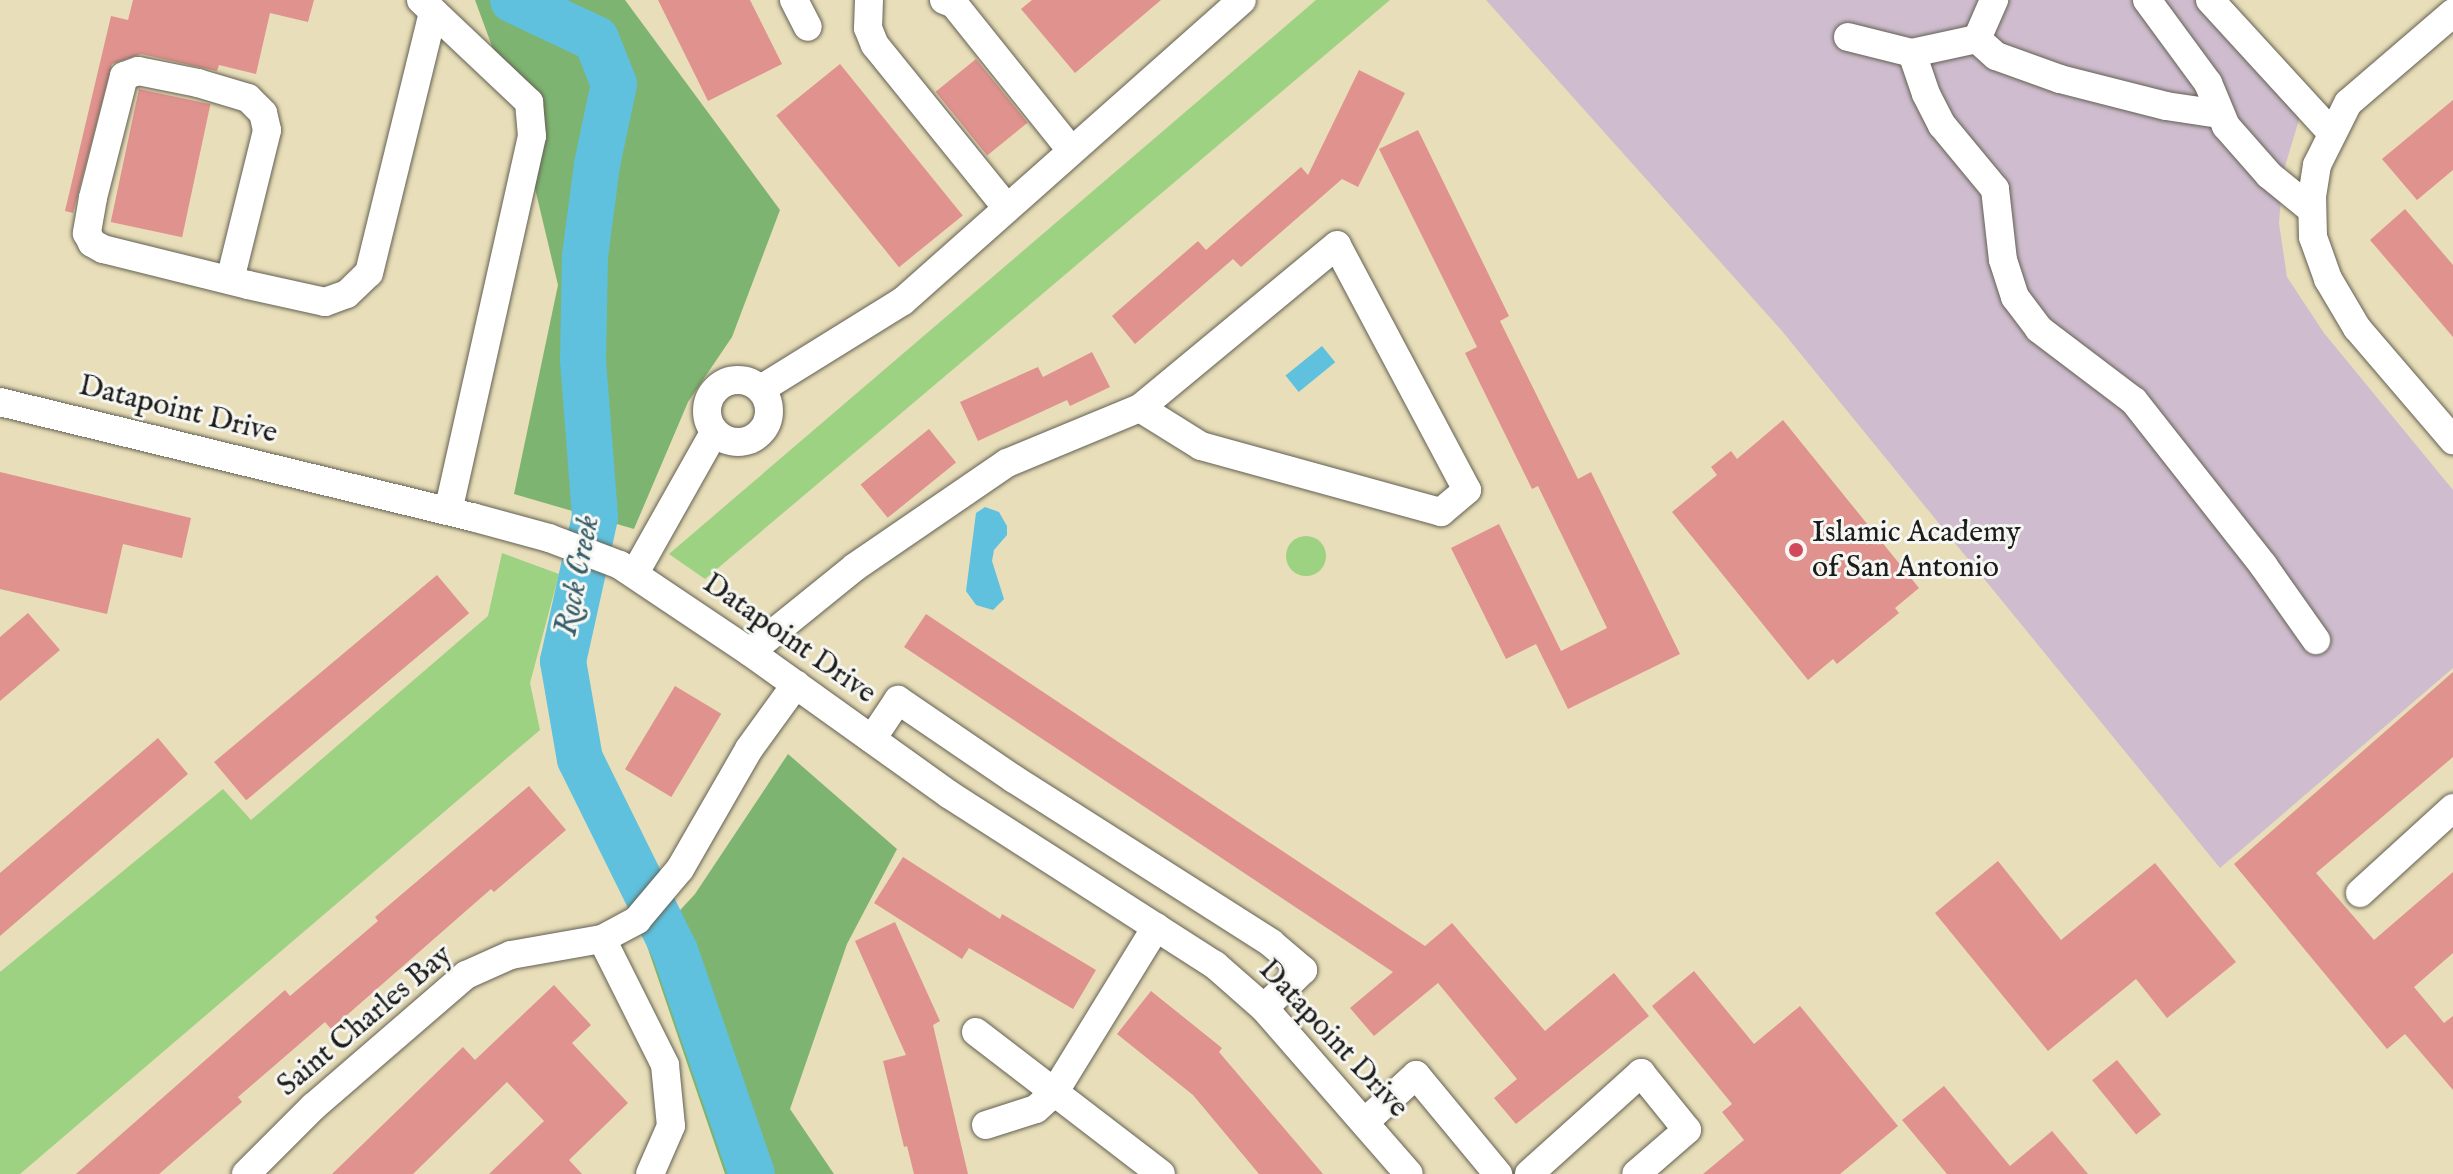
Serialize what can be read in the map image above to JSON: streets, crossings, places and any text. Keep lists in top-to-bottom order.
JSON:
{
  "streets": {
    "street": ["Datapoint Drive", "Saint Charles Bay"]
  },
  "crossings": [
    ["Datapoint Drive", "Saint Charles Bay"]
  ],
  "water": ["Rock Creek"],
  "places": ["Islamic Academy of San Antonio"]
}
